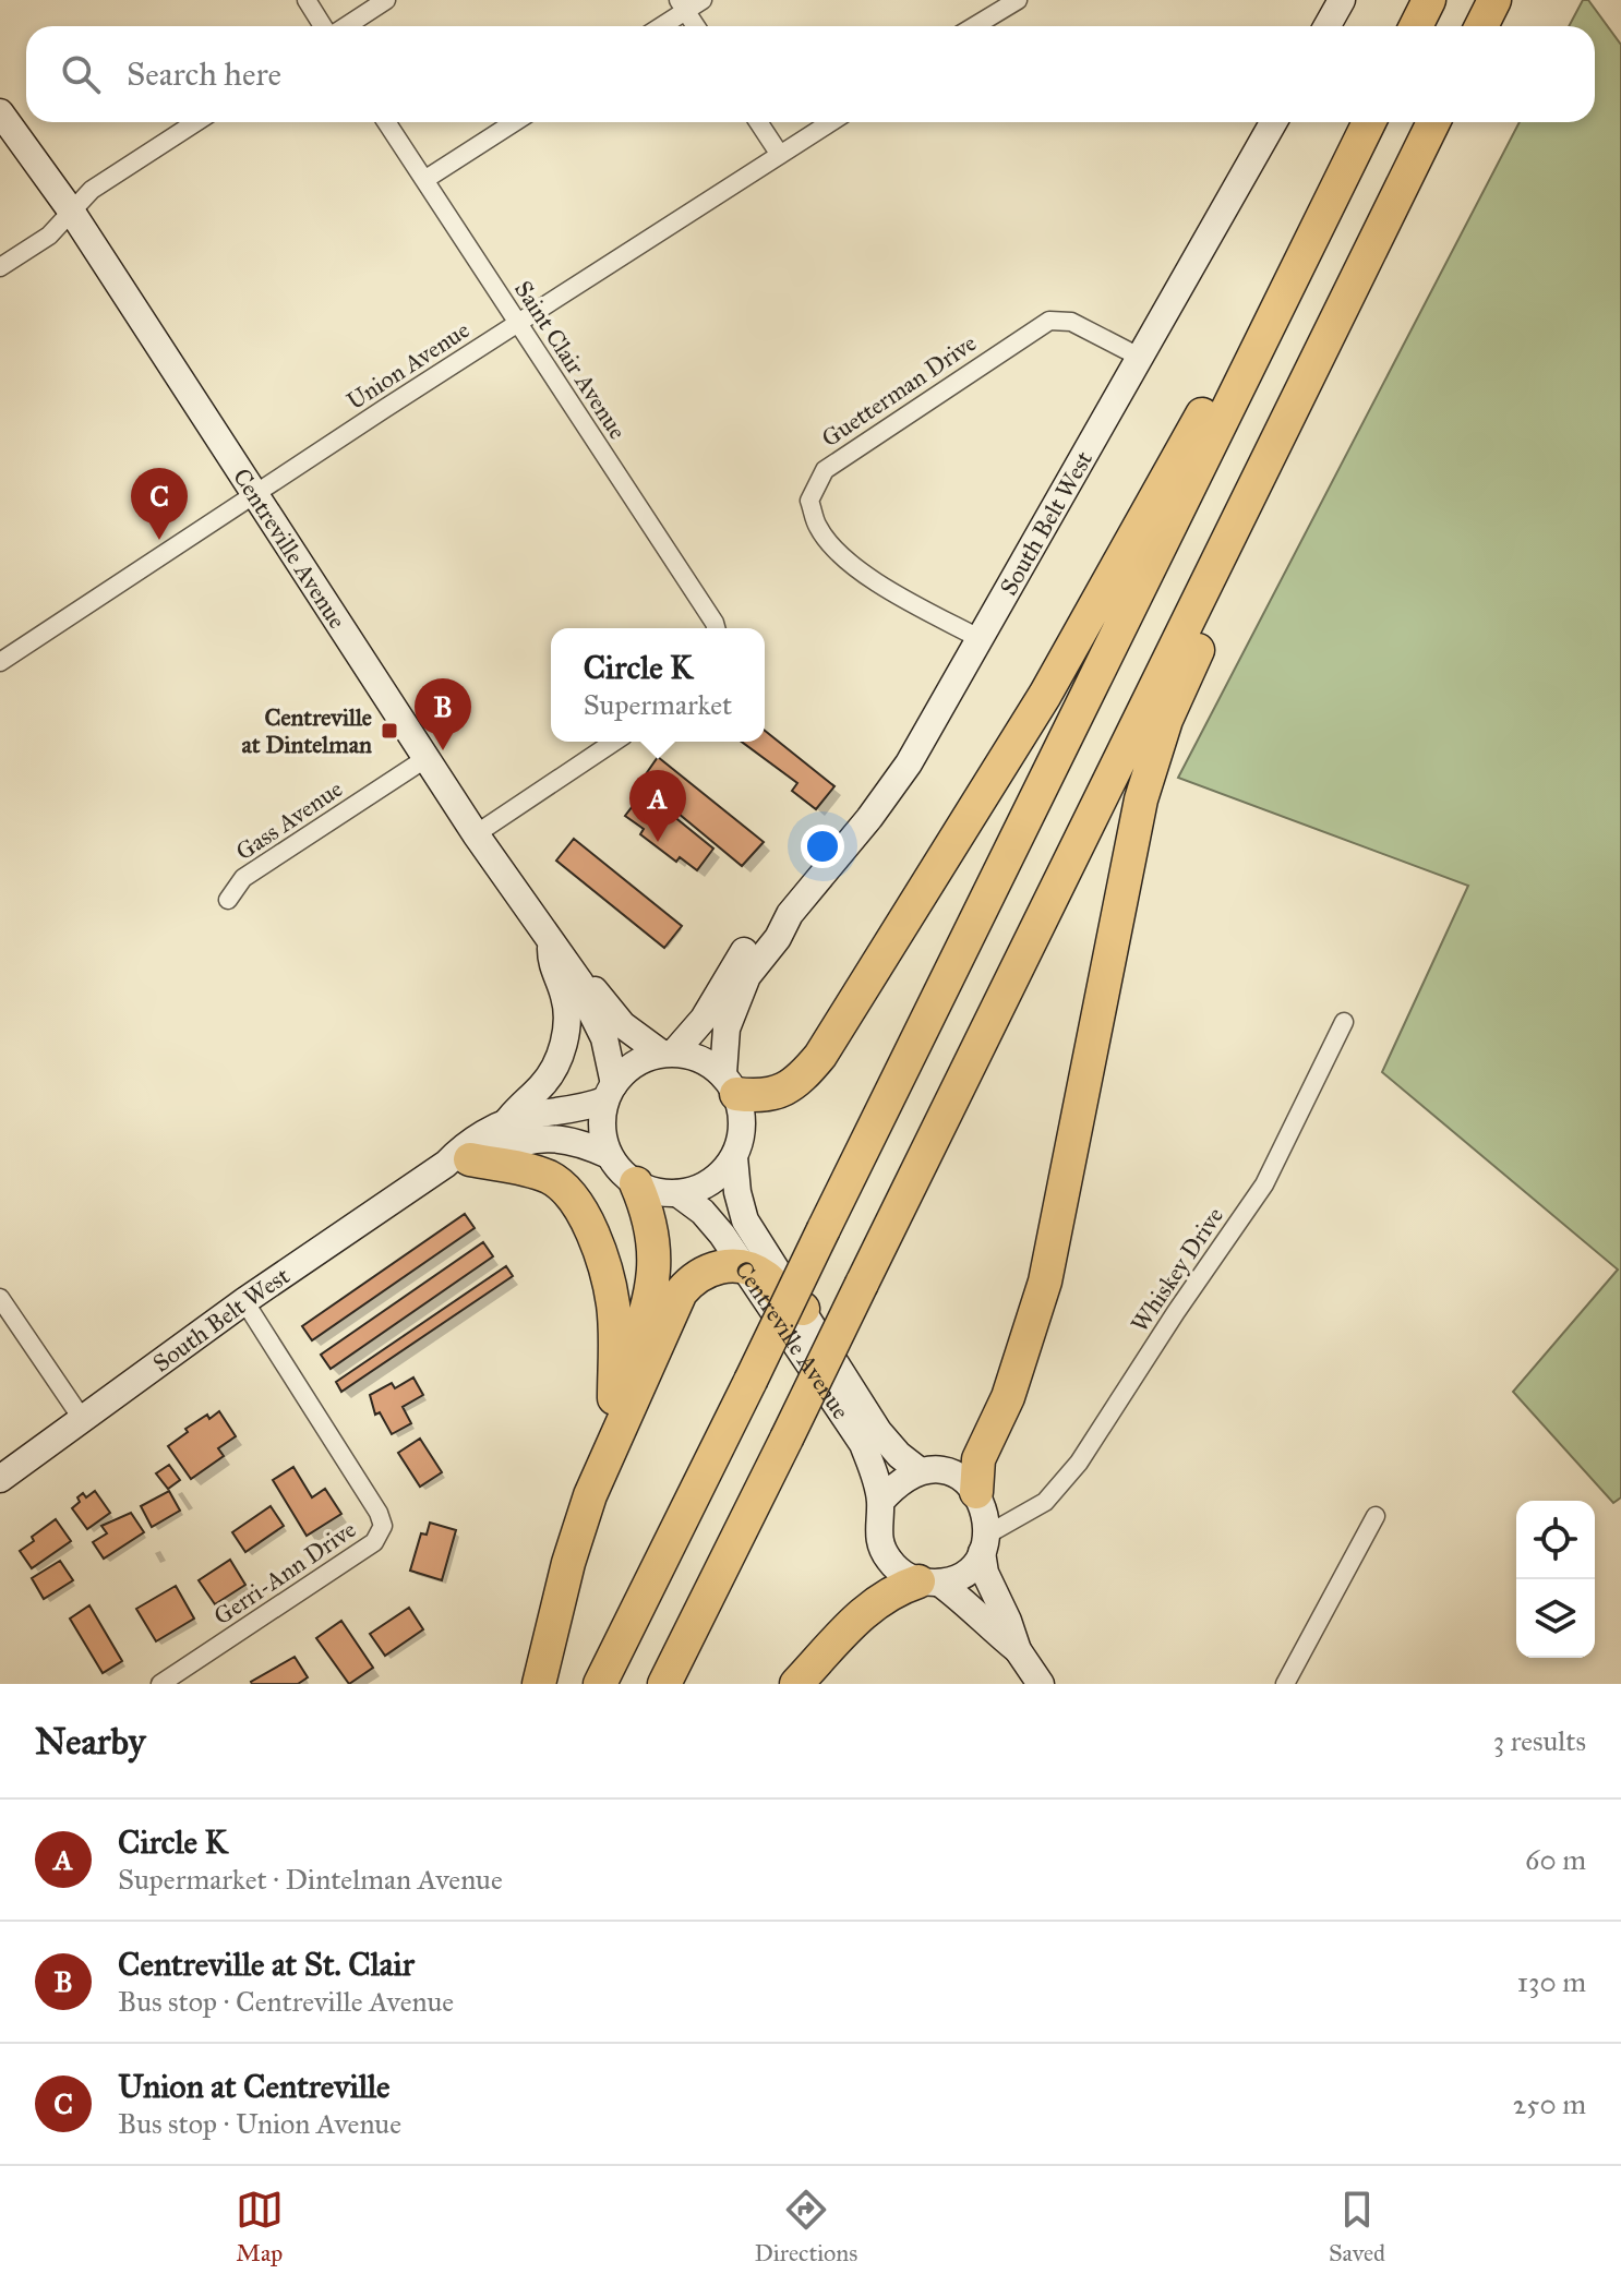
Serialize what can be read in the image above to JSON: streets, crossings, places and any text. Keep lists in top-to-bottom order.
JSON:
{
  "streets": {
    "main road": ["South Belt West", "Centreville Avenue"],
    "street": [
      "Saint Clair Avenue",
      "Union Avenue",
      "Guetterman Drive",
      "Gass Avenue",
      "Whiskey Drive",
      "Gerri-Ann Drive"
    ]
  },
  "crossings": [
    ["Saint Clair Avenue", "Union Avenue"],
    ["Union Avenue", "Centreville Avenue"],
    ["Guetterman Drive", "South Belt West"],
    ["South Belt West", "Centreville Avenue"],
    ["South Belt West", "Gerri-Ann Drive"],
    ["Centreville Avenue", "Gass Avenue"],
    ["Centreville Avenue", "Whiskey Drive"]
  ],
  "places": {
    "transit": ["Centreville at Dintelman"]
  },
  "page": {
    "search": "Search here",
    "pins": ["C", "B", "A"],
    "popup": ["Circle K", "Supermarket"],
    "heading": ["Nearby", "3 results"],
    "list": [
      {
        "mark": "A",
        "name": "Circle K",
        "note": "Supermarket · Dintelman Avenue",
        "value": "60 m"
      },
      {
        "mark": "B",
        "name": "Centreville at St. Clair",
        "note": "Bus stop · Centreville Avenue",
        "value": "130 m"
      },
      {
        "mark": "C",
        "name": "Union at Centreville",
        "note": "Bus stop · Union Avenue",
        "value": "250 m"
      }
    ],
    "nav": ["Map", "Directions", "Saved"]
  }
}
